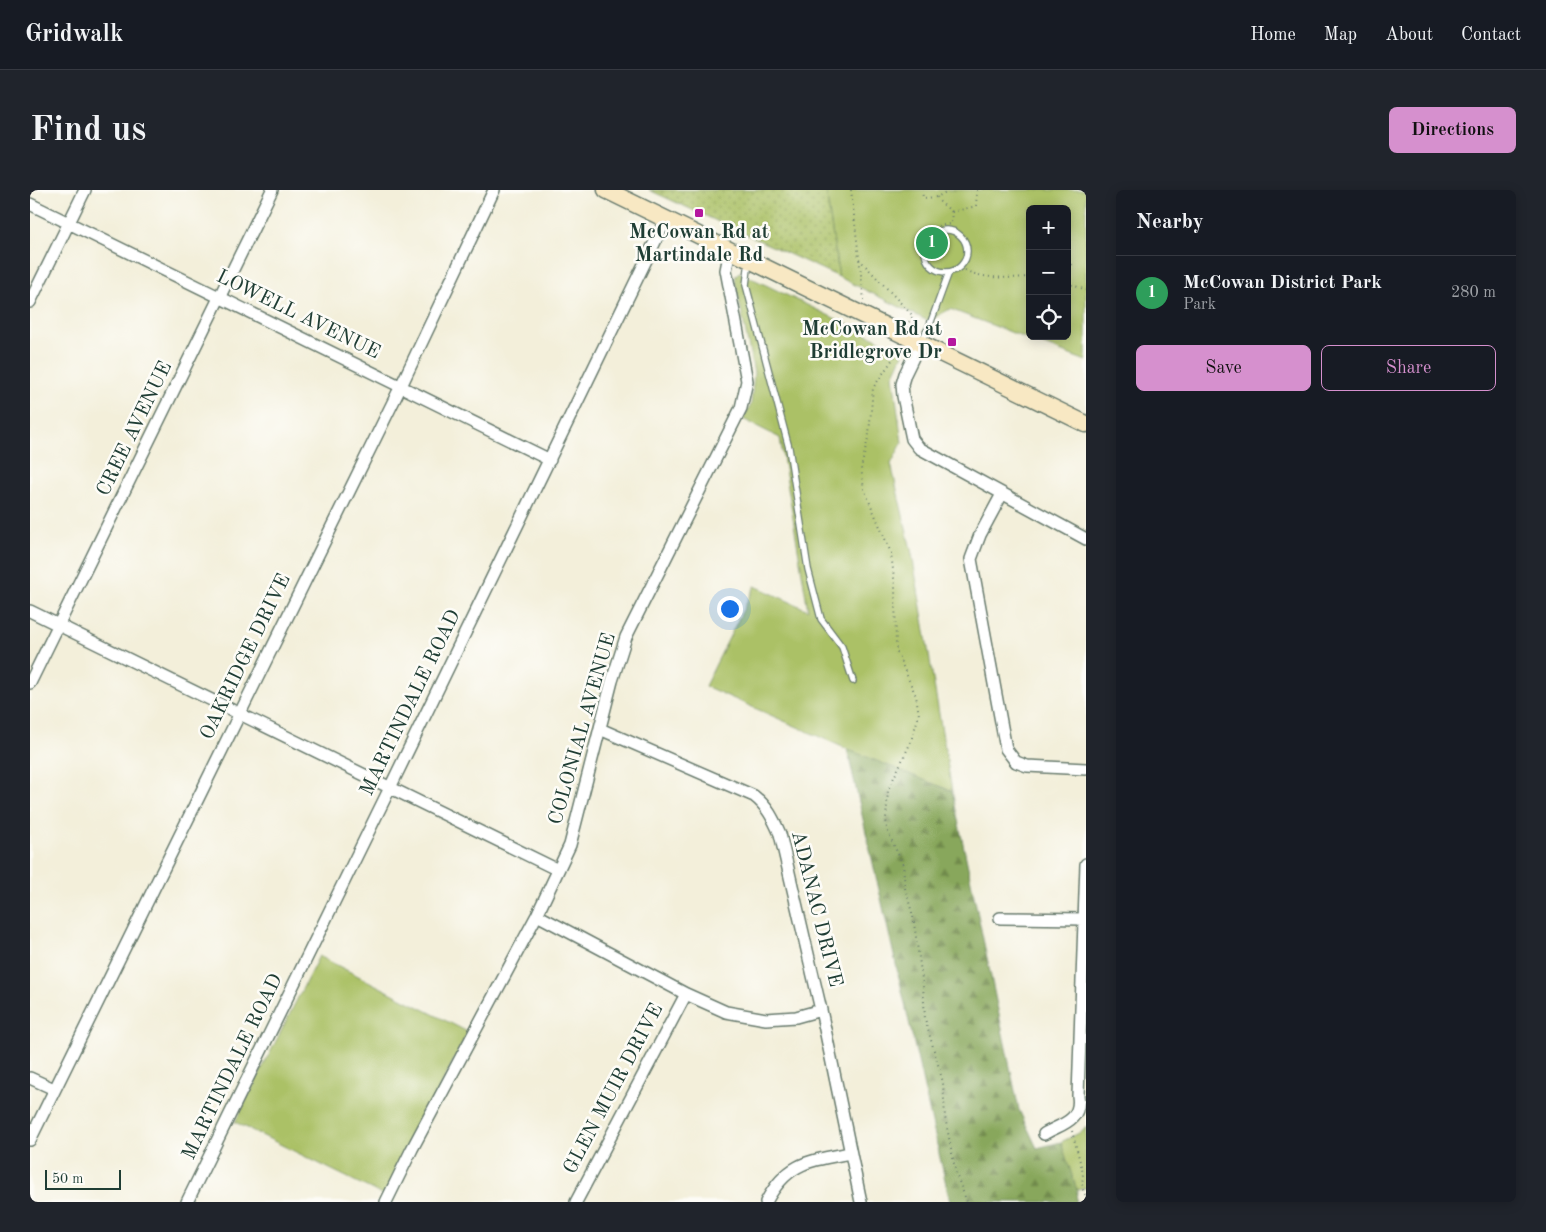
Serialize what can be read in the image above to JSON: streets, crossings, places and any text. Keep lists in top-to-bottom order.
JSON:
{
  "streets": {
    "street": [
      "LOWELL AVENUE",
      "CREE AVENUE",
      "OAKRIDGE DRIVE",
      "MARTINDALE ROAD",
      "COLONIAL AVENUE",
      "ADANAC DRIVE",
      "GLEN MUIR DRIVE"
    ]
  },
  "crossings": [
    ["LOWELL AVENUE", "CREE AVENUE"],
    ["LOWELL AVENUE", "OAKRIDGE DRIVE"],
    ["LOWELL AVENUE", "MARTINDALE ROAD"],
    ["COLONIAL AVENUE", "ADANAC DRIVE"]
  ],
  "places": {
    "transit": ["McCowan Rd at Martindale Rd", "McCowan Rd at Bridlegrove Dr"]
  },
  "scale_bar": "50 m",
  "page": {
    "header": "Gridwalk",
    "nav": [
      "Home",
      "Map",
      "About",
      "Contact"
    ],
    "buttons": [
      "Directions",
      ["Save", "Share"]
    ],
    "title": "Find us",
    "heading": "Nearby",
    "map_buttons": ["+", "−"],
    "pins": "1",
    "list": [
      {
        "mark": "1",
        "name": "McCowan District Park",
        "note": "Park",
        "value": "280 m"
      }
    ],
    "scale": "50 m"
  }
}
